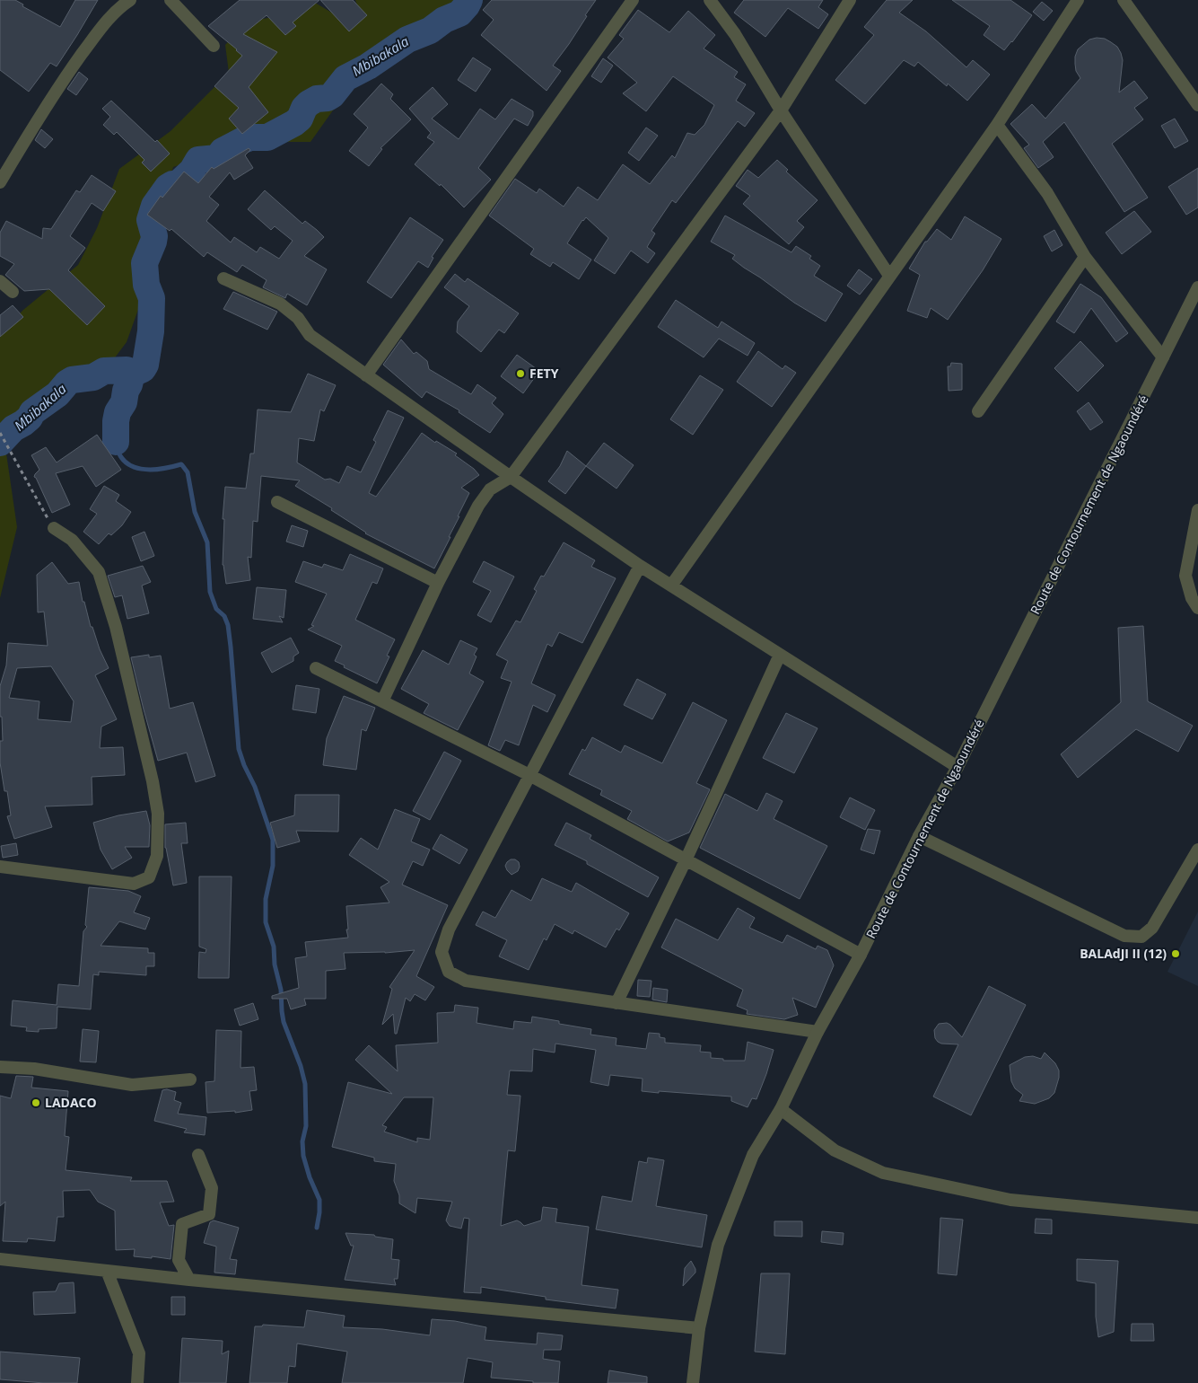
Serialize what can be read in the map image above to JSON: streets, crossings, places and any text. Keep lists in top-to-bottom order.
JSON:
{
  "streets": {
    "street": ["Route de Contournement de Ngaoundéré"]
  },
  "water": ["Mbibakala"],
  "places": ["FETY", "BALAdJI II (12)", "LADACO"]
}
